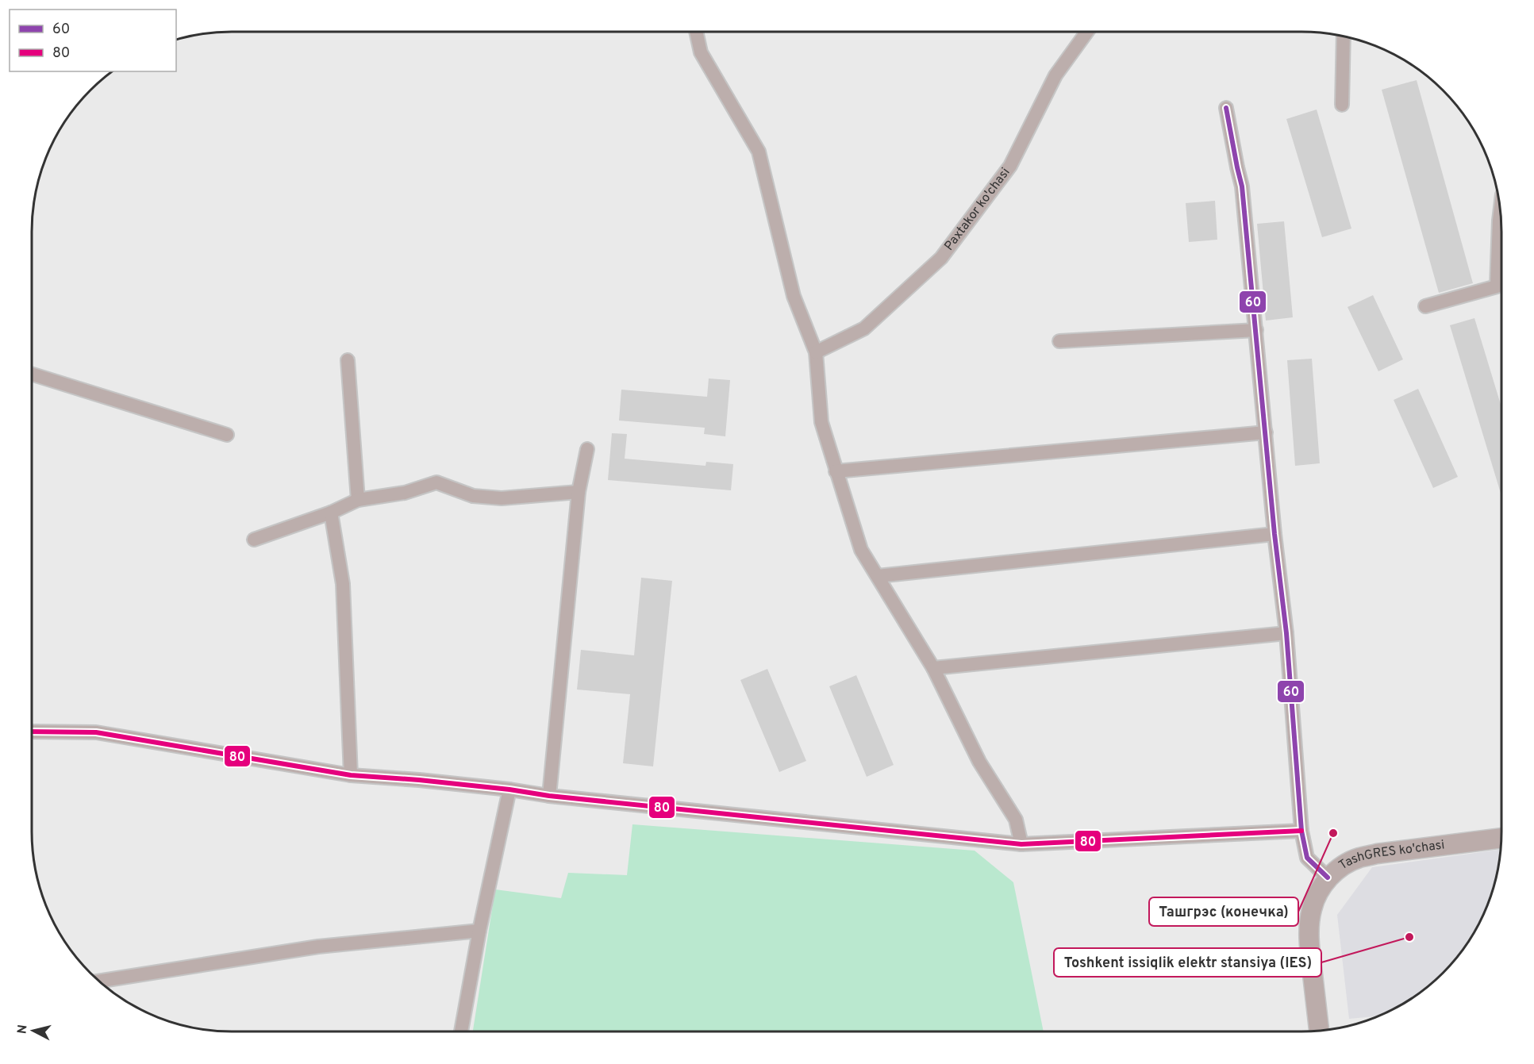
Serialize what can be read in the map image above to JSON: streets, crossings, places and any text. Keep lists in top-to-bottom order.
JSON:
{
  "streets": {
    "main road": ["TashGRES ko'chasi"],
    "street": ["Paxtakor ko'chasi"]
  },
  "places": ["Ташгрэс (конечка)", "Toshkent issiqlik elektr stansiya (IES)"],
  "lines": ["transit line 60", "transit line 80"],
  "legend": ["60", "80"],
  "north": "left"
}
